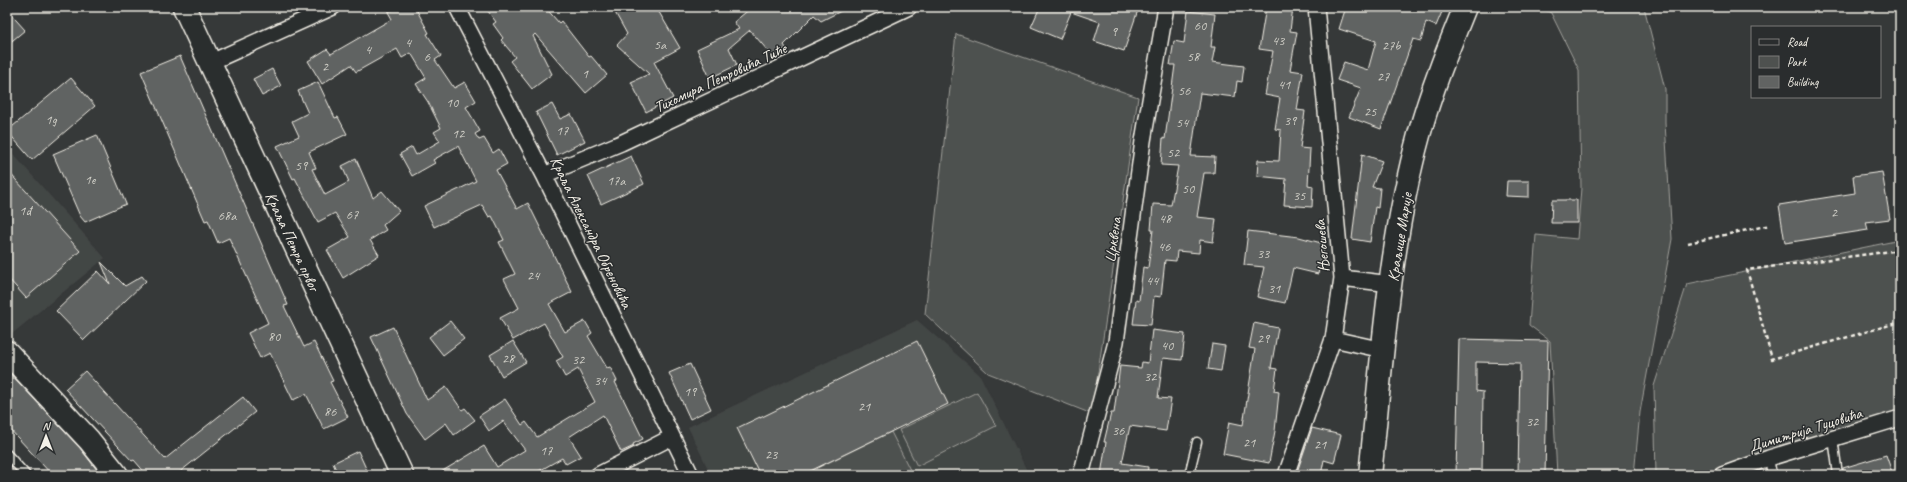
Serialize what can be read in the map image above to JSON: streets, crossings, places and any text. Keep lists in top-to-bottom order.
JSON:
{
  "streets": {
    "street": [
      "Тихомира Петровића Тиће",
      "Краља Александра Обреновића",
      "Краљице Марије",
      "Црквена",
      "Краља Петра првог",
      "Његошева",
      "Димитрија Туцовића"
    ]
  },
  "crossings": [
    ["Тихомира Петровића Тиће", "Краља Александра Обреновића"]
  ],
  "house_numbers": [
    "60",
    "9",
    "43",
    "4",
    "5a",
    "27b",
    "4",
    "6",
    "58",
    "2",
    "1",
    "27",
    "41",
    "56",
    "10",
    "25",
    "1g",
    "39",
    "54",
    "17",
    "12",
    "52",
    "59",
    "1e",
    "17a",
    "50",
    "35",
    "1đ",
    "2",
    "67",
    "68a",
    "48",
    "46",
    "33",
    "24",
    "44",
    "31",
    "80",
    "29",
    "40",
    "28",
    "32",
    "32",
    "34",
    "19",
    "21",
    "86",
    "32",
    "36",
    "21",
    "21",
    "17",
    "23"
  ],
  "legend": ["Road", "Park", "Building"],
  "north": "top"
}
